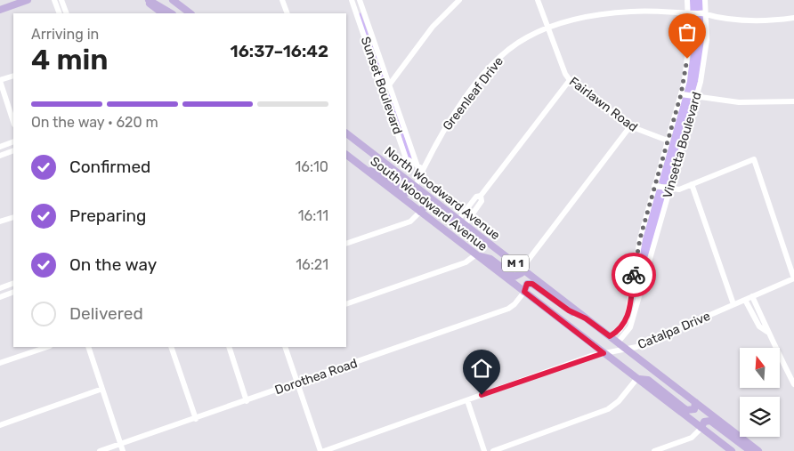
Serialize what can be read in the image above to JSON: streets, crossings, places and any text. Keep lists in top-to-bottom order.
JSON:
{
  "streets": {
    "main road": ["North Woodward Avenue", "South Woodward Avenue", "M 1"],
    "street": [
      "Sunset Boulevard",
      "Greenleaf Drive",
      "Fairlawn Road",
      "Vinsetta Boulevard",
      "Catalpa Drive",
      "Dorothea Road"
    ]
  },
  "crossings": [
    ["Sunset Boulevard", "Greenleaf Drive"],
    ["Greenleaf Drive", "Fairlawn Road"],
    ["Greenleaf Drive", "Vinsetta Boulevard"],
    ["Greenleaf Drive", "North Woodward Avenue"],
    ["Fairlawn Road", "Vinsetta Boulevard"],
    ["Vinsetta Boulevard", "North Woodward Avenue"],
    ["North Woodward Avenue", "Catalpa Drive"],
    ["South Woodward Avenue", "Catalpa Drive"],
    ["South Woodward Avenue", "Dorothea Road"]
  ],
  "north": "top",
  "page": {
    "heading": ["4 min", "Arriving in", "16:37–16:42"],
    "bar": "On the way · 620 m",
    "list": [
      ["Confirmed", "16:10"],
      ["Preparing", "16:11"],
      ["On the way", "16:21"],
      "Delivered"
    ]
  }
}
